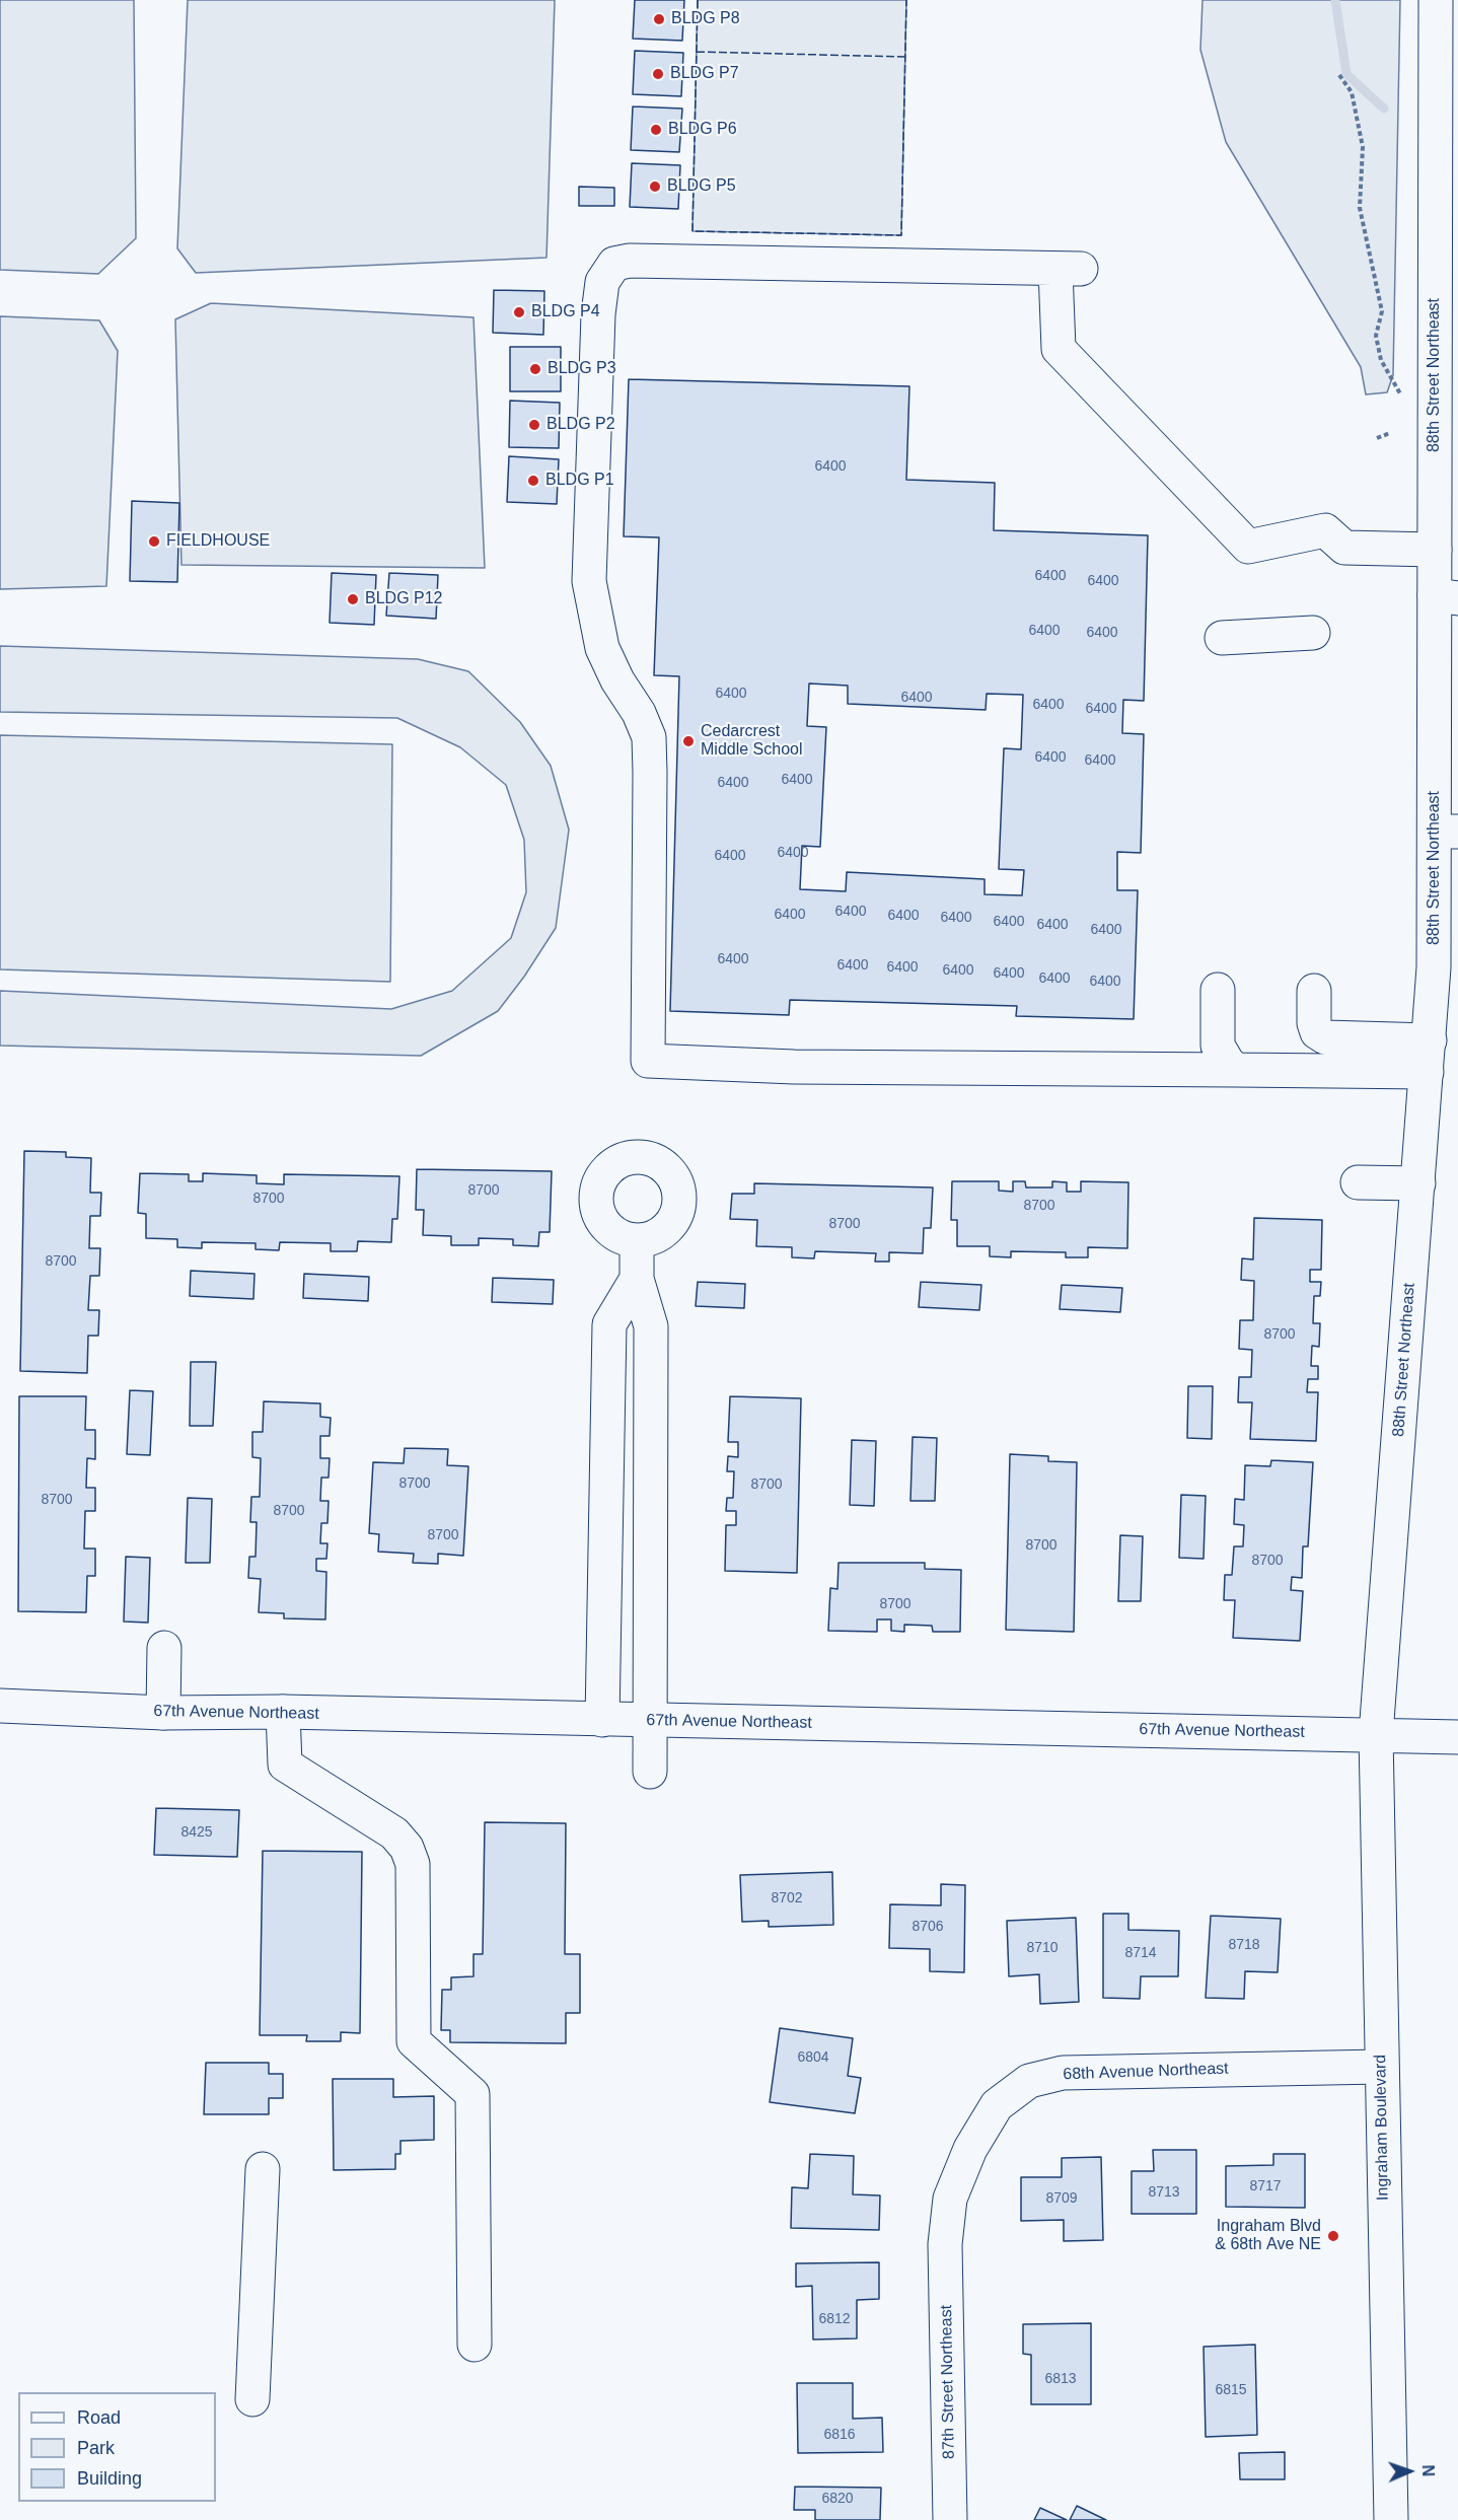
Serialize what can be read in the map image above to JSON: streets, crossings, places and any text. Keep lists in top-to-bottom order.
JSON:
{
  "streets": {
    "main road": [
      "88th Street Northeast",
      "67th Avenue Northeast",
      "68th Avenue Northeast",
      "Ingraham Boulevard",
      "87th Street Northeast"
    ]
  },
  "crossings": [
    ["88th Street Northeast", "67th Avenue Northeast"],
    ["88th Street Northeast", "Ingraham Boulevard"],
    ["67th Avenue Northeast", "Ingraham Boulevard"],
    ["68th Avenue Northeast", "Ingraham Boulevard"],
    ["68th Avenue Northeast", "87th Street Northeast"]
  ],
  "places": [
    "BLDG P8",
    "BLDG P7",
    "BLDG P6",
    "BLDG P5",
    "BLDG P4",
    "BLDG P3",
    "BLDG P2",
    "BLDG P1",
    "FIELDHOUSE",
    "BLDG P12",
    "Cedarcrest Middle School",
    "Ingraham Blvd & 68th Ave NE"
  ],
  "house_numbers": [
    "6400",
    "6400",
    "6400",
    "6400",
    "6400",
    "6400",
    "6400",
    "6400",
    "6400",
    "6400",
    "6400",
    "6400",
    "6400",
    "6400",
    "6400",
    "6400",
    "6400",
    "6400",
    "6400",
    "6400",
    "6400",
    "6400",
    "6400",
    "6400",
    "6400",
    "6400",
    "6400",
    "6400",
    "6400",
    "8700",
    "8700",
    "8700",
    "8700",
    "8700",
    "8700",
    "8700",
    "8700",
    "8700",
    "8700",
    "8700",
    "8700",
    "8700",
    "8700",
    "8425",
    "8702",
    "8706",
    "8718",
    "8710",
    "8714",
    "6804",
    "8717",
    "8713",
    "8709",
    "6812",
    "6813",
    "6815",
    "6816",
    "6820"
  ],
  "legend": ["Road", "Park", "Building"],
  "north": "right"
}
